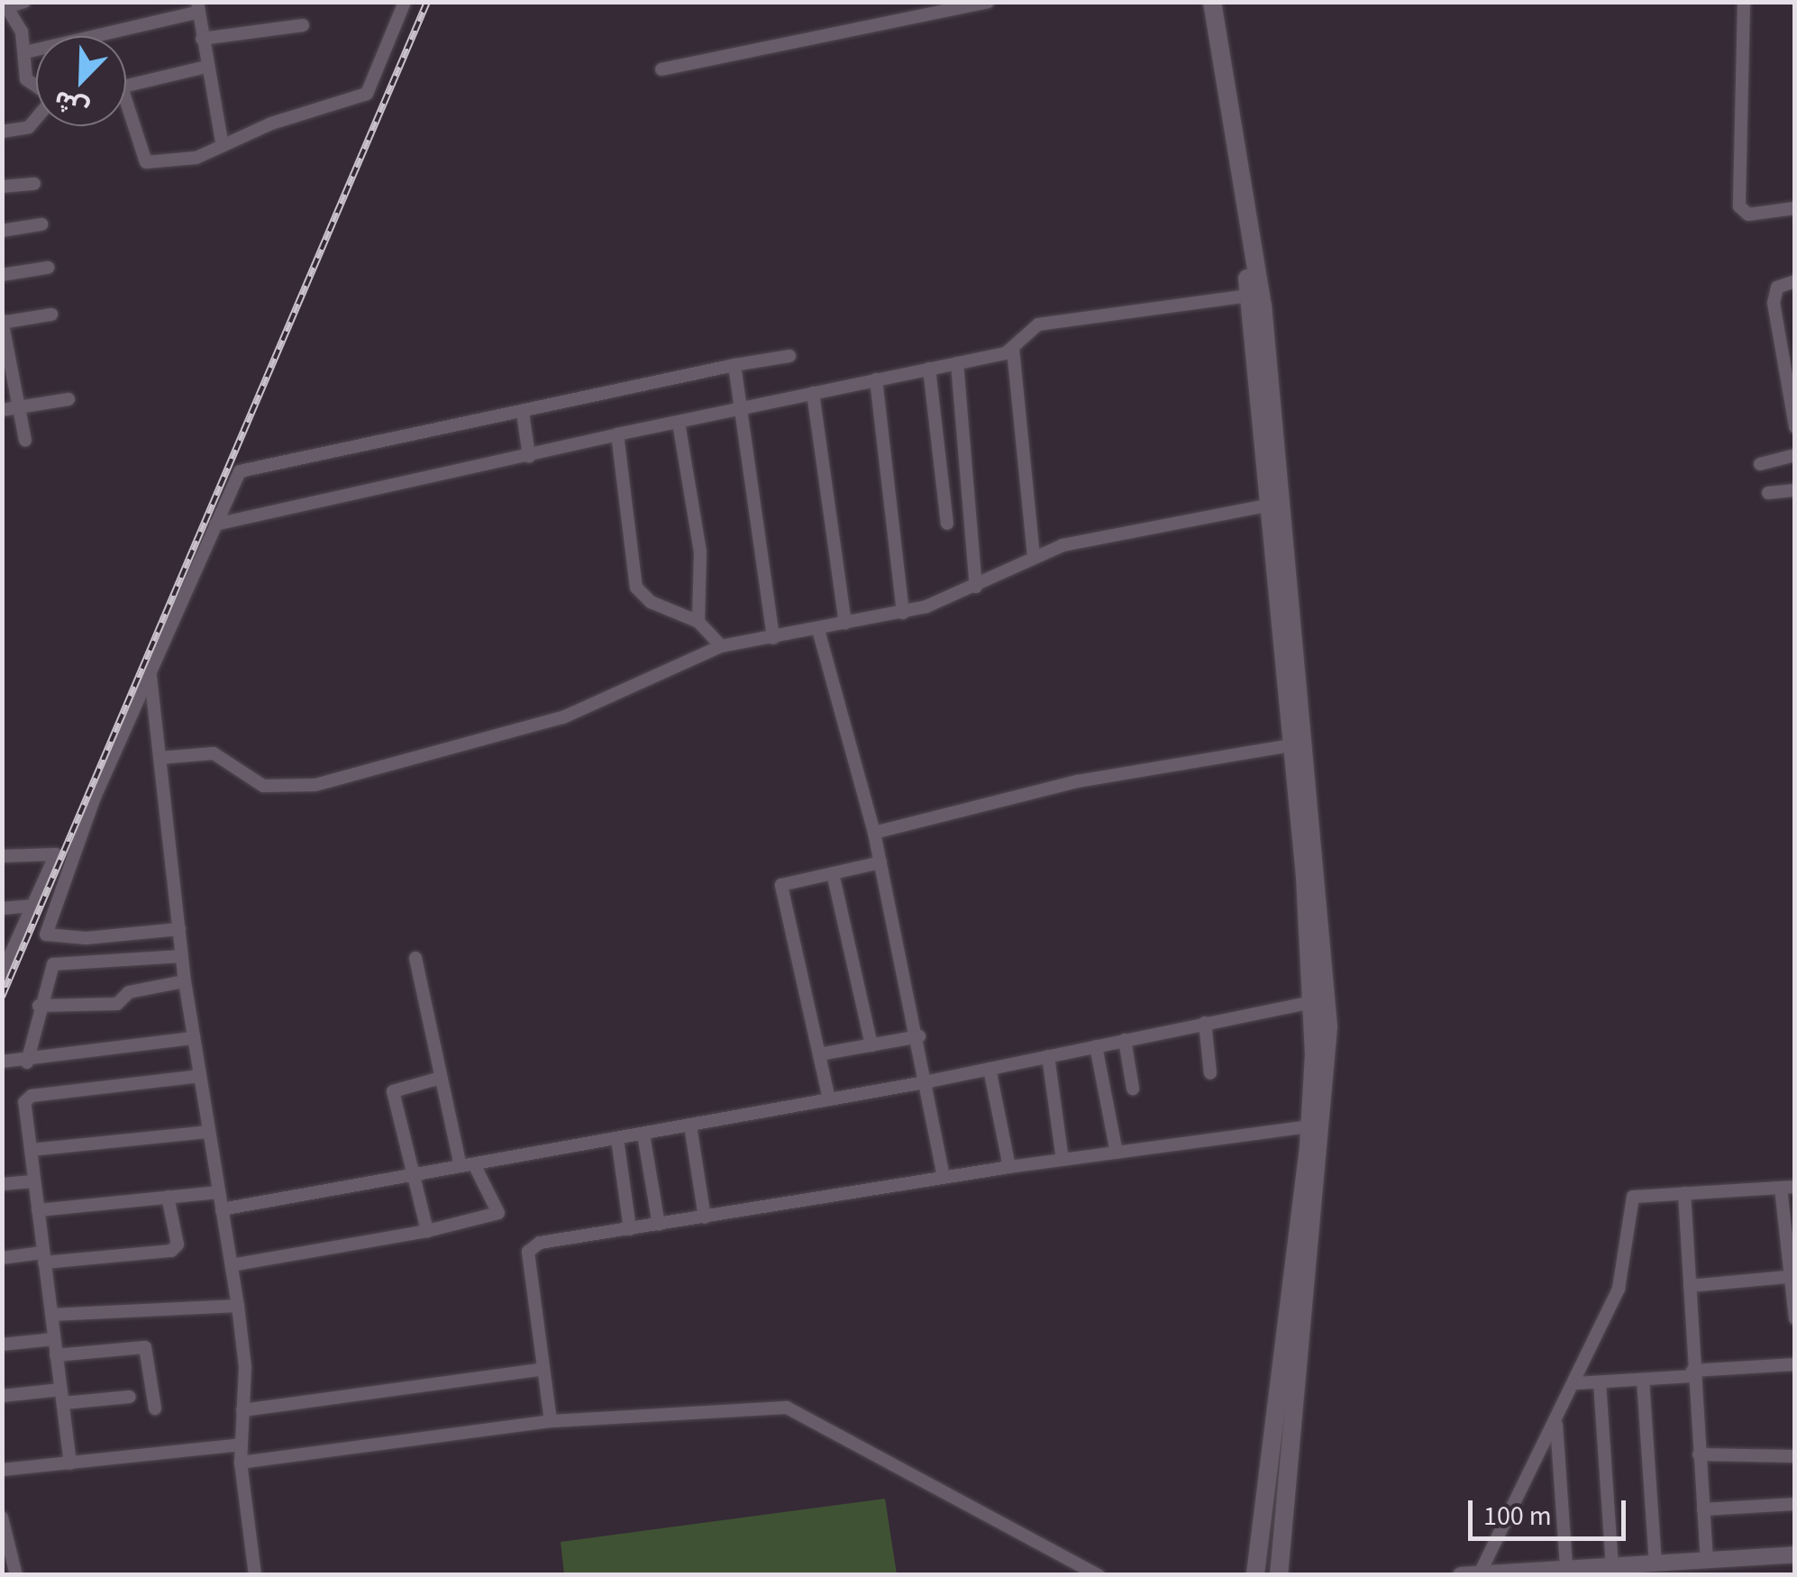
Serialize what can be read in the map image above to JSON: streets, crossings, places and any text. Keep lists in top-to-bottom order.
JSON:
{
  "scale_bar": "100 m",
  "north": "bottom left"
}
